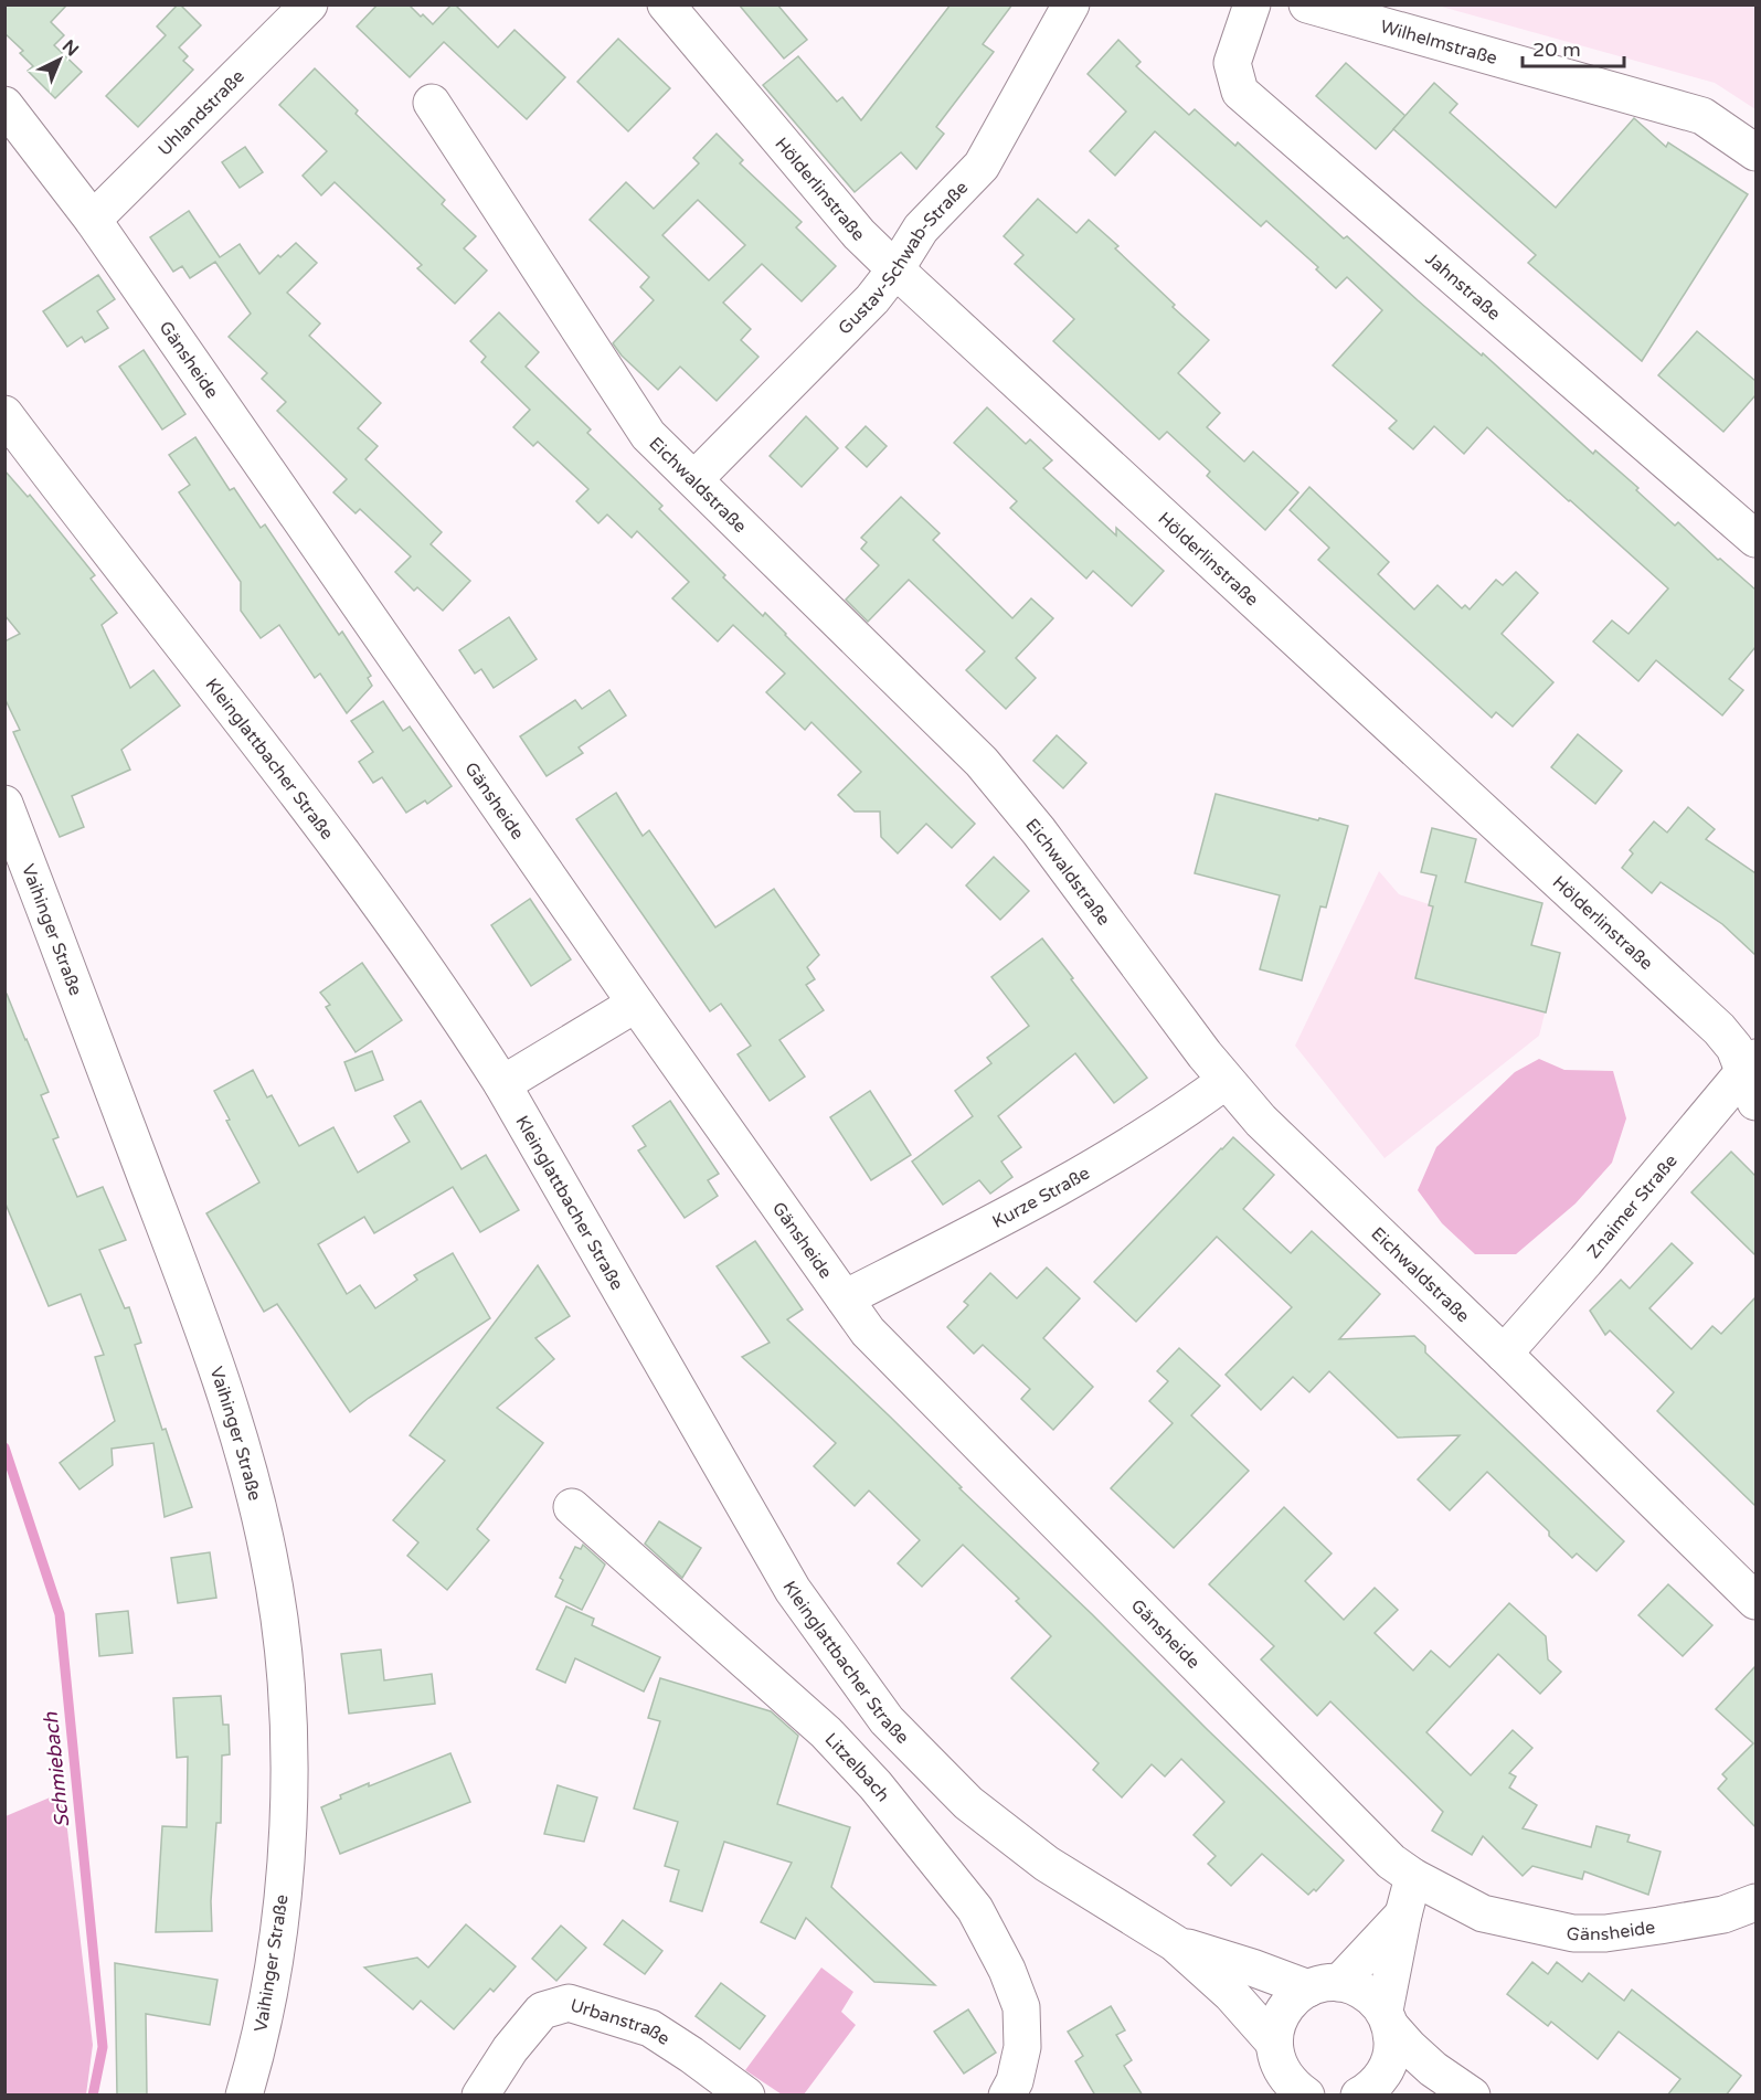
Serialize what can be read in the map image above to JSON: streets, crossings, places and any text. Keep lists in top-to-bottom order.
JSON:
{
  "streets": {
    "street": [
      "Wilhelmstraße",
      "Uhlandstraße",
      "Hölderlinstraße",
      "Gustav-Schwab-Straße",
      "Jahnstraße",
      "Gänsheide",
      "Eichwaldstraße",
      "Kleinglattbacher Straße",
      "Vaihinger Straße",
      "Kurze Straße",
      "Znaimer Straße",
      "Litzelbach",
      "Urbanstraße"
    ]
  },
  "crossings": [
    ["Uhlandstraße", "Gänsheide"],
    ["Hölderlinstraße", "Gustav-Schwab-Straße"],
    ["Hölderlinstraße", "Znaimer Straße"],
    ["Gustav-Schwab-Straße", "Eichwaldstraße"],
    ["Gänsheide", "Kurze Straße"],
    ["Eichwaldstraße", "Kurze Straße"],
    ["Eichwaldstraße", "Znaimer Straße"]
  ],
  "water": ["Schmiebach"],
  "scale_bar": "20 m",
  "north": "top right"
}
